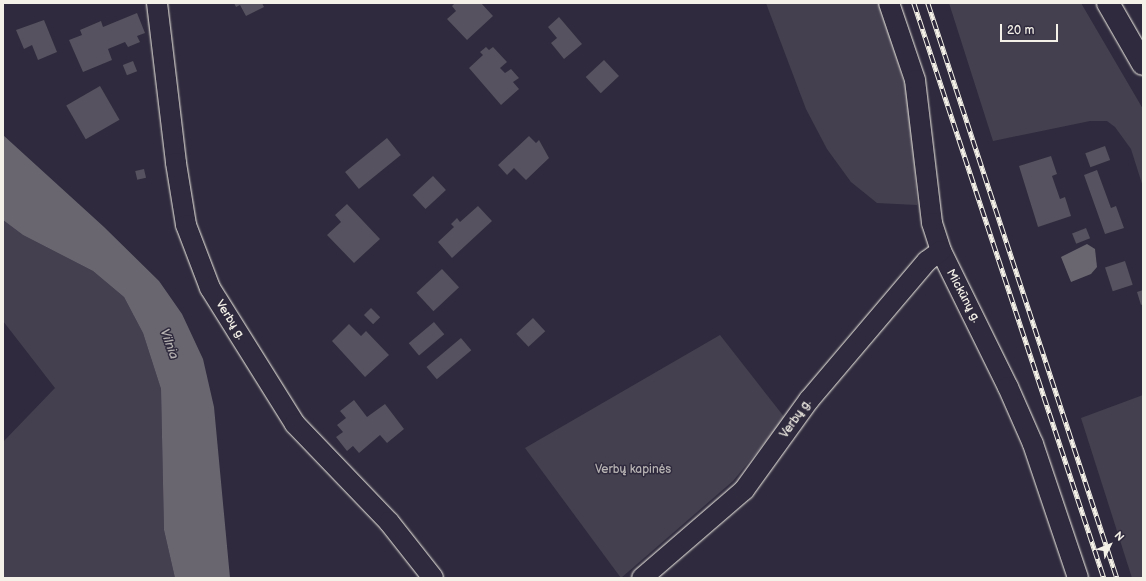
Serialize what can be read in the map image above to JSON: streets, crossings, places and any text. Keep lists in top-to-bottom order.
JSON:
{
  "streets": {
    "street": ["Mickūnų g.", "Verbų g."]
  },
  "crossings": [
    ["Mickūnų g.", "Verbų g."]
  ],
  "water": ["Vilnia"],
  "parks": ["Verbų kapinės"],
  "scale_bar": "20 m",
  "north": "top right"
}
